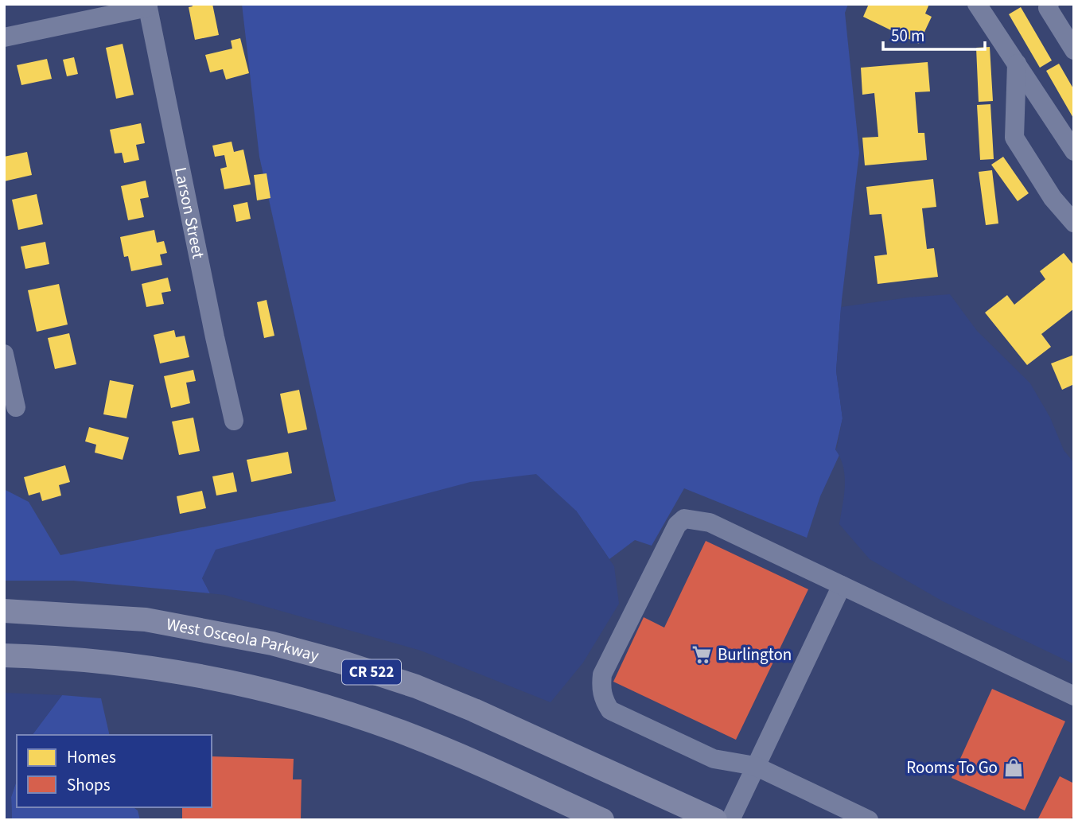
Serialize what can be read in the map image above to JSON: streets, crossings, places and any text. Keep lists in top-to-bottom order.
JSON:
{
  "streets": {
    "main road": ["West Osceola Parkway", "CR 522"],
    "street": ["Larson Street"]
  },
  "places": {
    "supermarket": ["Burlington"],
    "shop": ["Rooms To Go"]
  },
  "legend": ["Homes", "Shops"],
  "scale_bar": "50 m"
}
